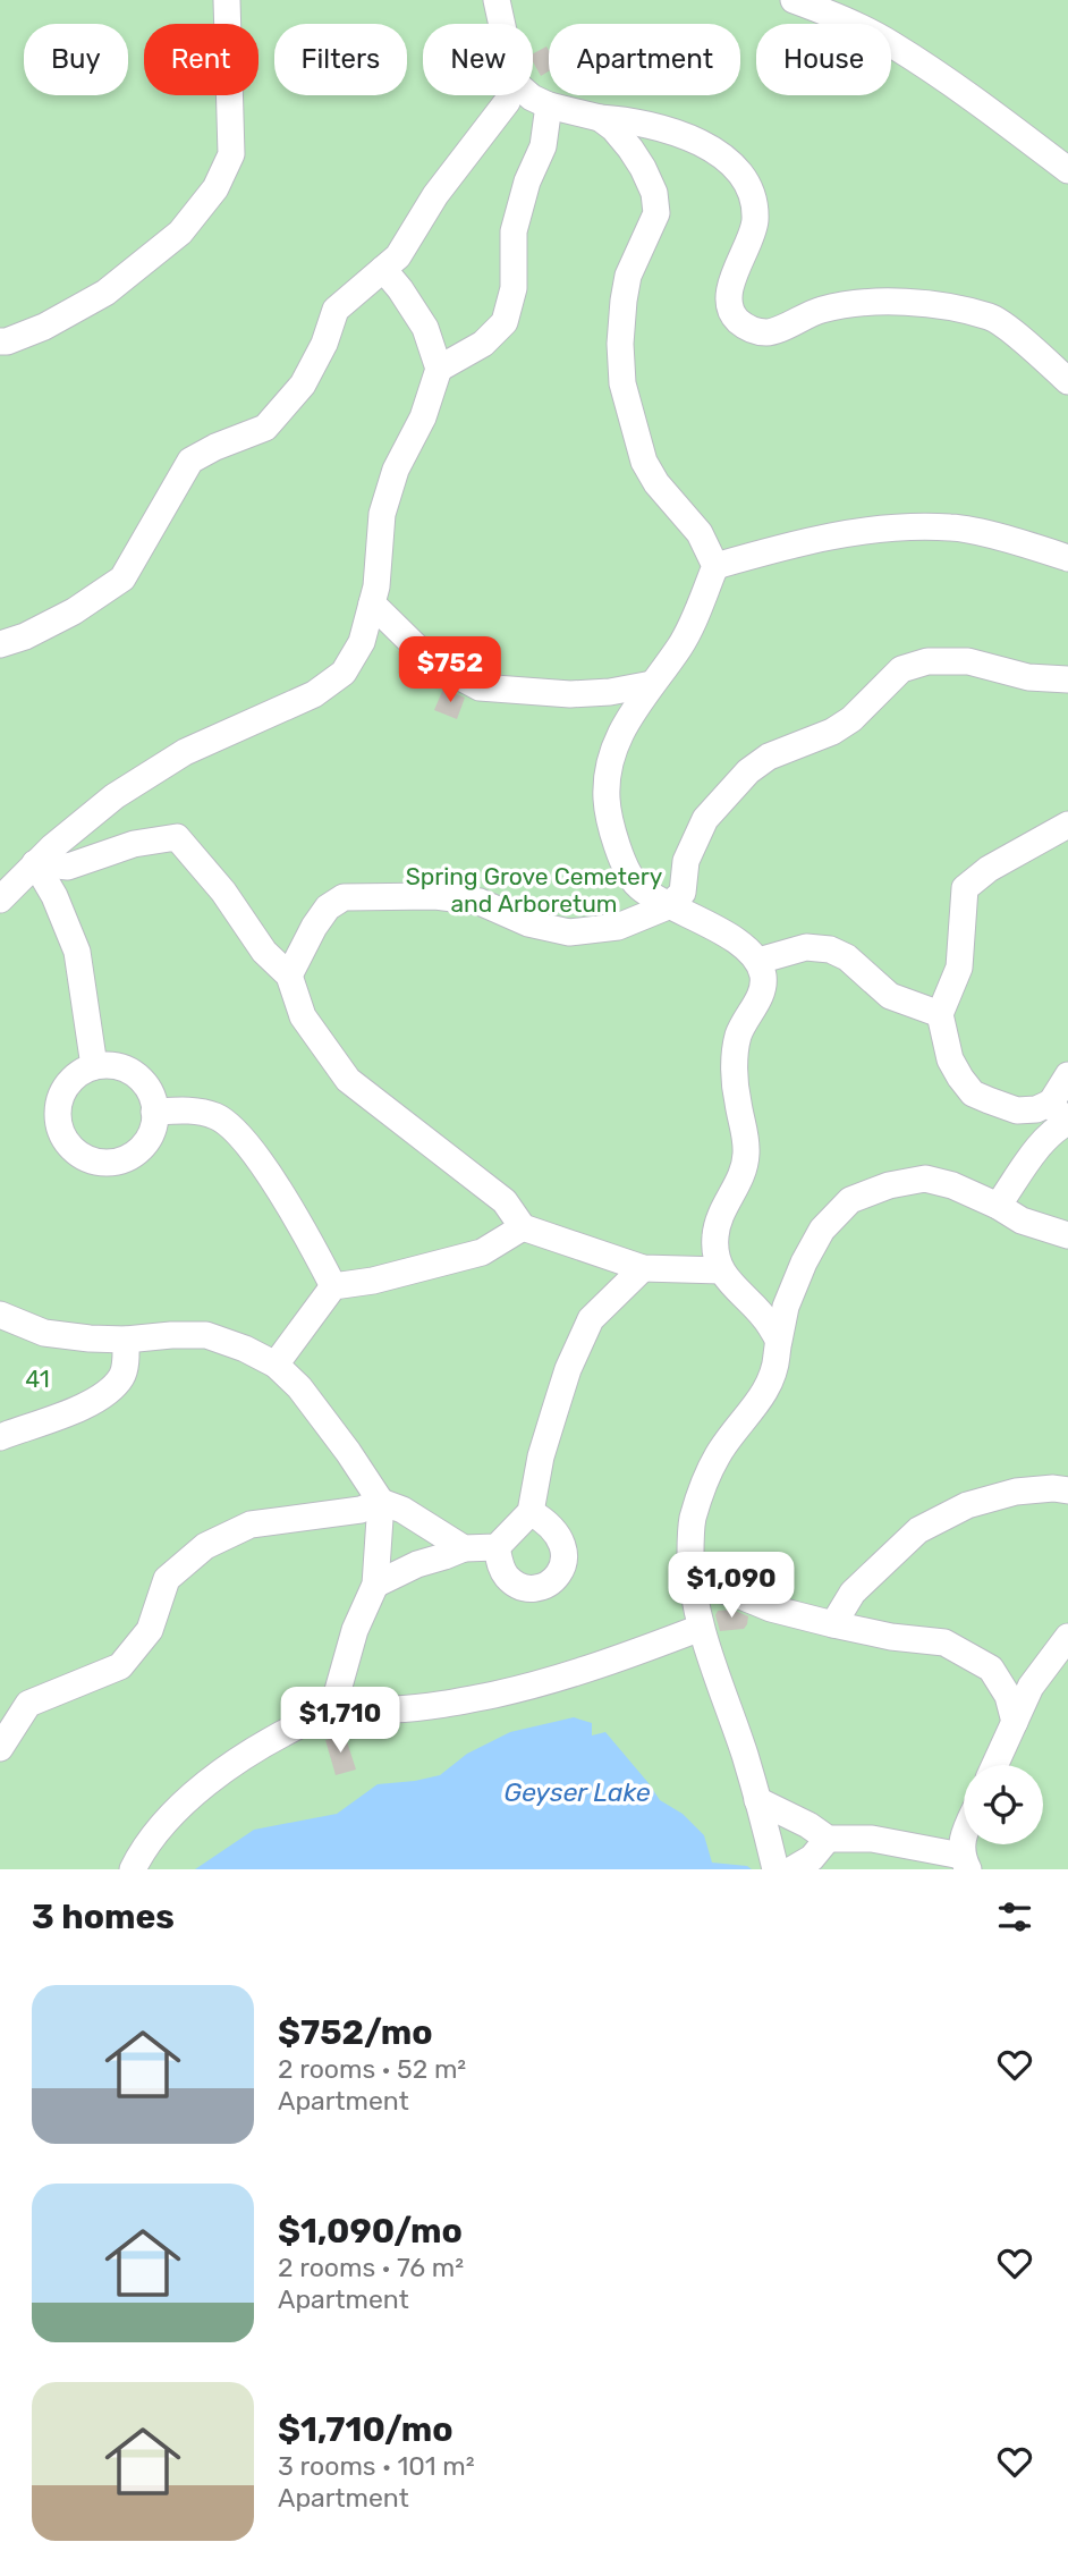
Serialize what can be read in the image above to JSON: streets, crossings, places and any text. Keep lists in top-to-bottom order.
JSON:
{
  "water": ["Geyser Lake"],
  "parks": ["Spring Grove Cemetery and Arboretum", "41"],
  "page": {
    "chip": [
      "Buy",
      "Rent",
      "Filters",
      "New",
      "Apartment",
      "House"
    ],
    "price": ["$752", "$1,090", "$1,710"],
    "heading": "3 homes",
    "list": [
      {
        "name": "$752/mo",
        "note": "2 rooms · 52 m² · Apartment"
      },
      {
        "name": "$1,090/mo",
        "note": "2 rooms · 76 m² · Apartment"
      },
      {
        "name": "$1,710/mo",
        "note": "3 rooms · 101 m² · Apartment"
      }
    ]
  }
}
